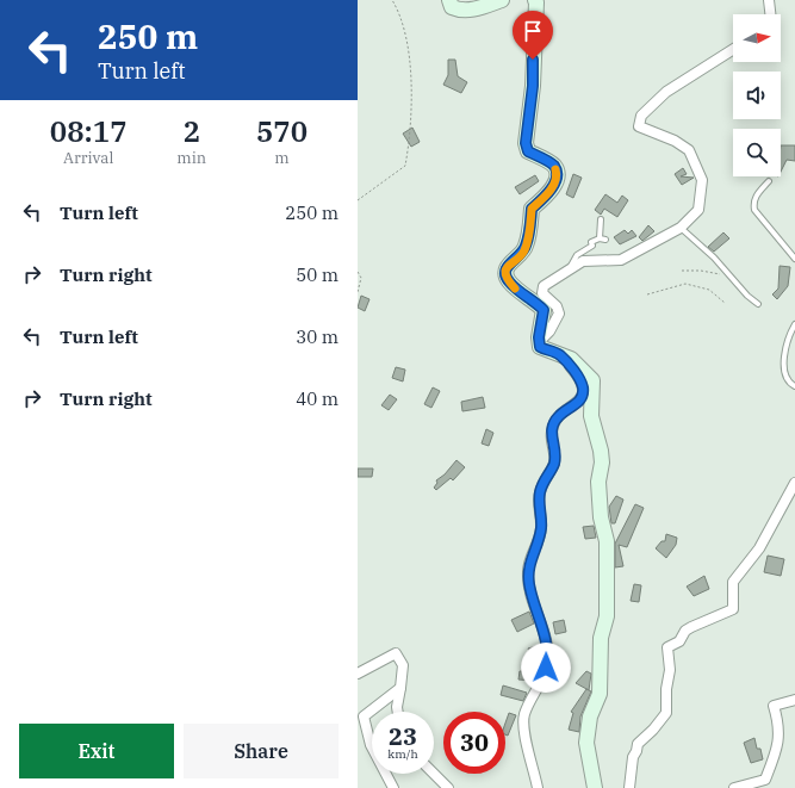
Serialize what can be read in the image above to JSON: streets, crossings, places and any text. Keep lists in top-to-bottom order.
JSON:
{
  "north": "right",
  "page": {
    "turn": ["250 m", "Turn left"],
    "eta": [
      "08:17",
      "Arrival",
      "2",
      "min",
      "570",
      "m"
    ],
    "list": [
      {
        "name": "Turn left",
        "value": "250 m"
      },
      {
        "name": "Turn right",
        "value": "50 m"
      },
      {
        "name": "Turn left",
        "value": "30 m"
      },
      {
        "name": "Turn right",
        "value": "40 m"
      }
    ],
    "speed": "23 km/h",
    "limit": "30",
    "buttons": ["Exit", "Share"]
  }
}
